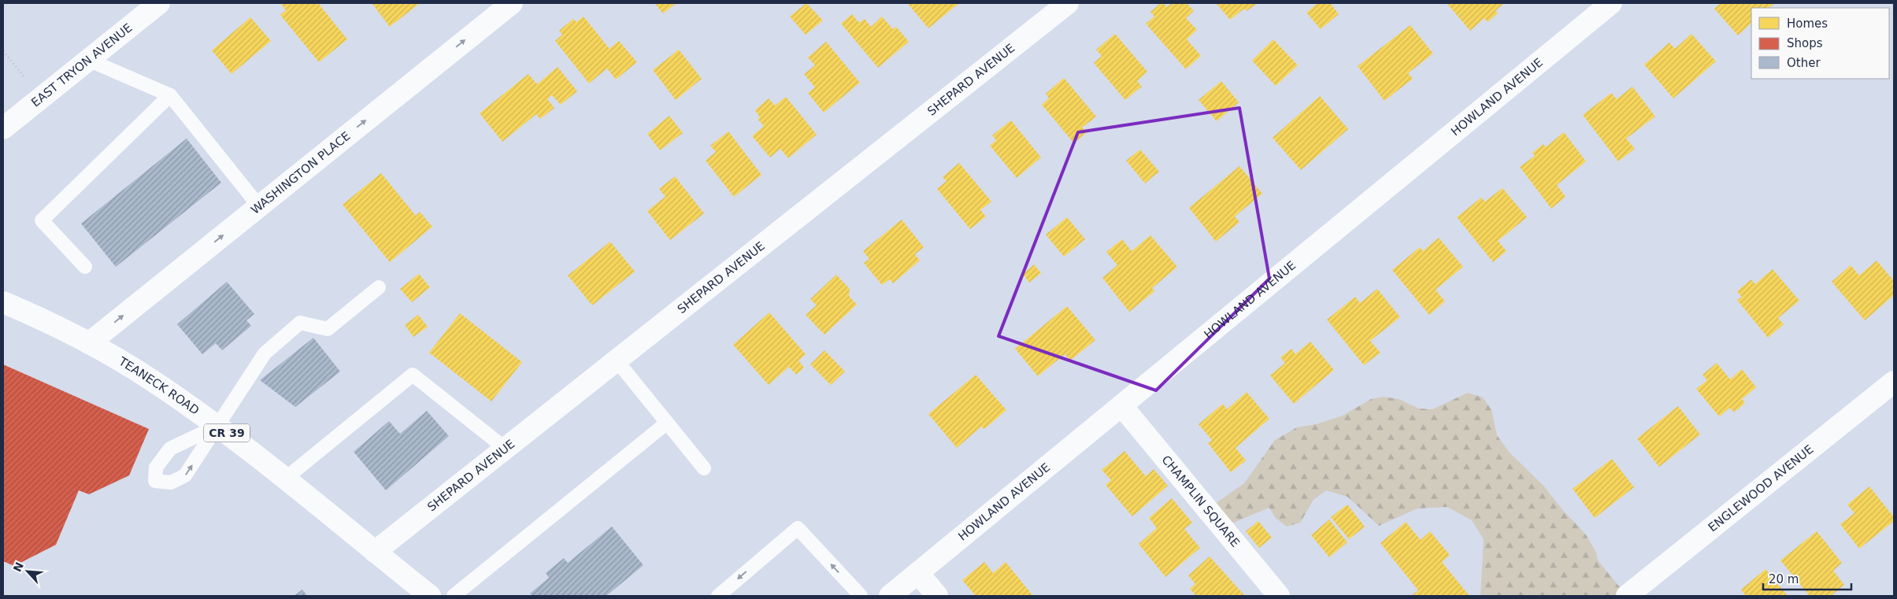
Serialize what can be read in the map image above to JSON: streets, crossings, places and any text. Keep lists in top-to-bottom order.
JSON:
{
  "streets": {
    "street": [
      "EAST TRYON AVENUE",
      "SHEPARD AVENUE",
      "HOWLAND AVENUE",
      "WASHINGTON PLACE",
      "TEANECK ROAD",
      "CR 39",
      "ENGLEWOOD AVENUE",
      "CHAMPLIN SQUARE"
    ]
  },
  "crossings": [
    ["SHEPARD AVENUE", "TEANECK ROAD"],
    ["HOWLAND AVENUE", "CHAMPLIN SQUARE"],
    ["WASHINGTON PLACE", "TEANECK ROAD"]
  ],
  "one_way": ["WASHINGTON PLACE"],
  "legend": ["Homes", "Shops", "Other"],
  "scale_bar": "20 m",
  "north": "top left"
}
